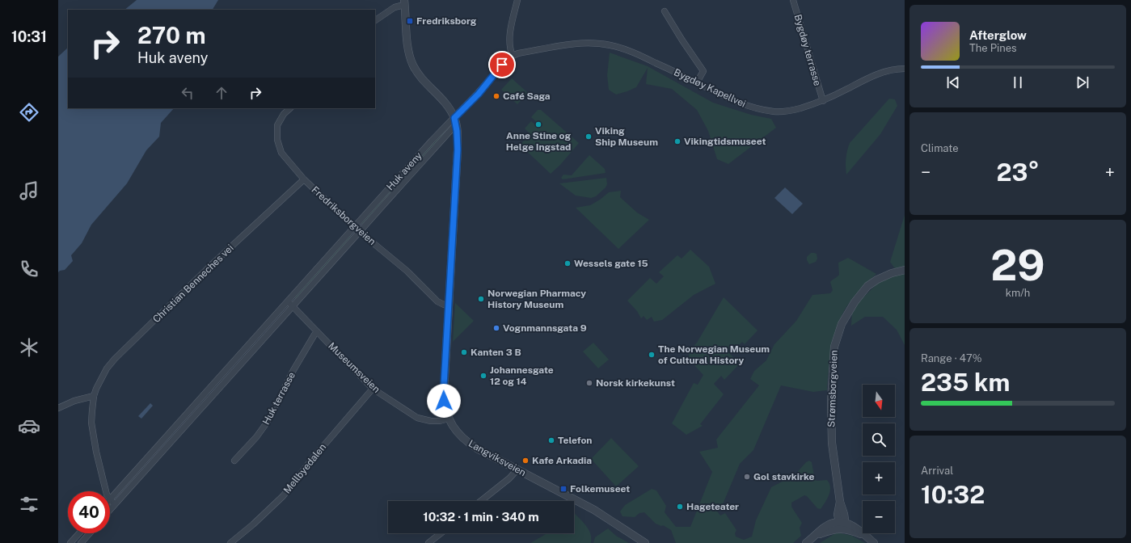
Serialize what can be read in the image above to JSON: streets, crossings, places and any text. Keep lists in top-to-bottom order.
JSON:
{
  "streets": {
    "street": [
      "Bygdøy terrasse",
      "Bygdøy Kapellvei",
      "Huk aveny",
      "Fredriksborgveien",
      "Christian Benneches vei",
      "Museumsveien",
      "Strømsborgveien",
      "Huk terrasse",
      "Langviksveien",
      "Mellbyedalen"
    ]
  },
  "crossings": [
    ["Bygdøy terrasse", "Bygdøy Kapellvei"],
    ["Bygdøy Kapellvei", "Huk aveny"],
    ["Huk aveny", "Fredriksborgveien"],
    ["Huk aveny", "Museumsveien"],
    ["Huk aveny", "Langviksveien"],
    ["Fredriksborgveien", "Christian Benneches vei"],
    ["Fredriksborgveien", "Langviksveien"],
    ["Museumsveien", "Huk terrasse"],
    ["Museumsveien", "Langviksveien"],
    ["Museumsveien", "Mellbyedalen"]
  ],
  "places": {
    "transit": ["Fredriksborg", "Folkemuseet"],
    "other": [
      "Café Saga",
      "Anne Stine og Helge Ingstad",
      "Viking Ship Museum",
      "Vikingtidsmuseet",
      "Wessels gate 15",
      "Norwegian Pharmacy History Museum",
      "Vognmannsgata 9",
      "Kanten 3 B",
      "The Norwegian Museum of Cultural History",
      "Johannesgate 12 og 14",
      "Norsk kirkekunst",
      "Telefon",
      "Kafe Arkadia",
      "Gol stavkirke",
      "Hageteater"
    ]
  },
  "north": "bottom",
  "page": {
    "tabs": "10:31",
    "turn": ["270 m", "Huk aveny"],
    "song": ["Afterglow", "The Pines"],
    "tile": [
      "Climate",
      ["29", "km/h"],
      ["Range · 47%", "235 km"],
      ["Arrival", "10:32"]
    ],
    "heat": ["−", "23°", "+"],
    "map_buttons": ["+", "−"],
    "limit": "40",
    "trip": "10:32 · 1 min · 340 m"
  }
}
